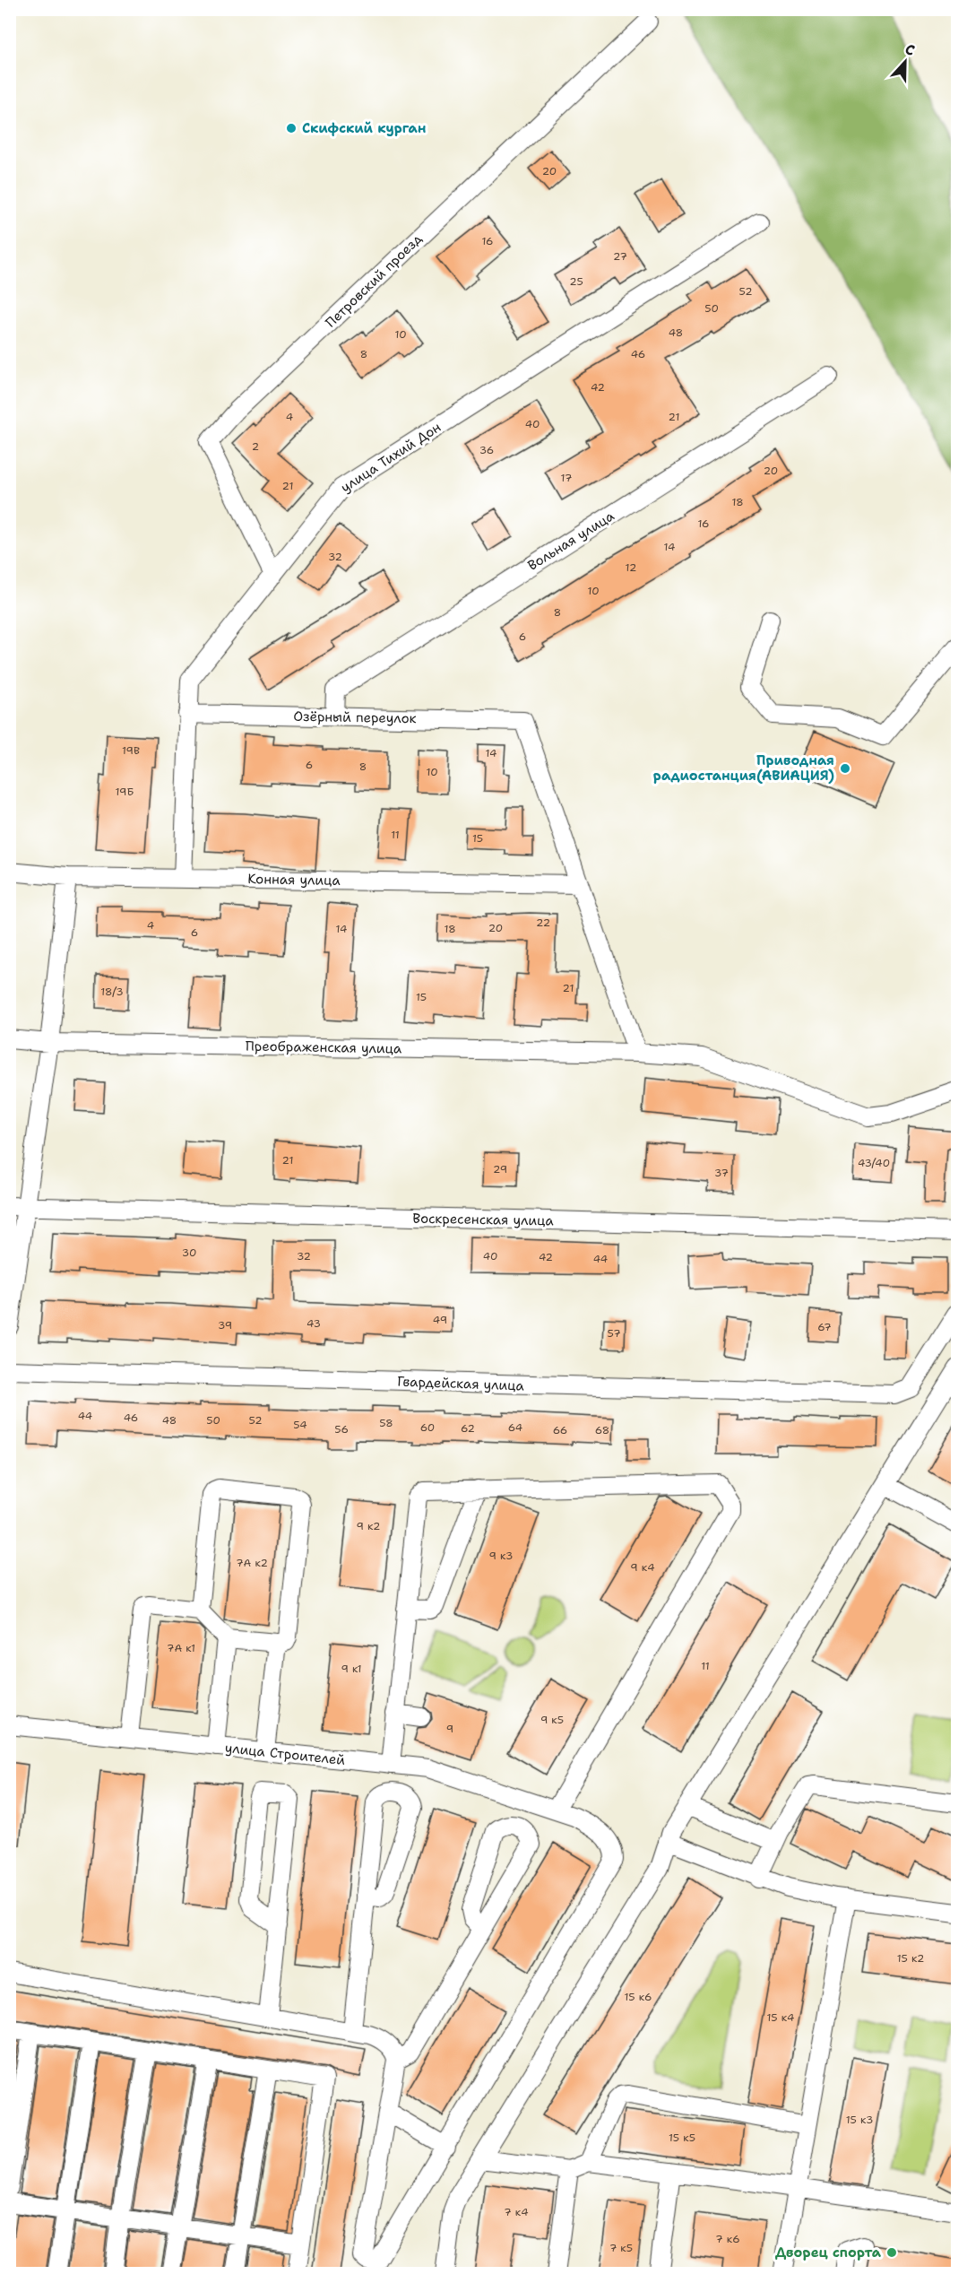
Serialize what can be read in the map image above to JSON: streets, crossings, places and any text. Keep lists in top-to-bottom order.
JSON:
{
  "streets": {
    "street": [
      "Петровский проезд",
      "улица Тихий Дон",
      "Вольная улица",
      "Озёрный переулок",
      "Конная улица",
      "Преображенская улица",
      "Воскресенская улица",
      "Гвардейская улица",
      "улица Строителей"
    ]
  },
  "crossings": [
    ["Петровский проезд", "улица Тихий Дон"],
    ["улица Тихий Дон", "Озёрный переулок"],
    ["улица Тихий Дон", "Конная улица"],
    ["Вольная улица", "Озёрный переулок"],
    ["Озёрный переулок", "Конная улица"]
  ],
  "places": ["Скифский курган", "Приводная радиостанция(АВИАЦИЯ)", "Дворец спорта"],
  "house_numbers": [
    "20",
    "16",
    "27",
    "25",
    "52",
    "50",
    "48",
    "10",
    "8",
    "46",
    "42",
    "4",
    "21",
    "40",
    "2",
    "36",
    "20",
    "17",
    "21",
    "18",
    "16",
    "14",
    "32",
    "12",
    "10",
    "8",
    "6",
    "19В",
    "14",
    "6",
    "8",
    "10",
    "19Б",
    "11",
    "15",
    "22",
    "4",
    "20",
    "14",
    "18",
    "6",
    "21",
    "18/3",
    "15",
    "21",
    "43/40",
    "29",
    "37",
    "30",
    "32",
    "40",
    "42",
    "44",
    "49",
    "43",
    "39",
    "67",
    "57",
    "44",
    "46",
    "48",
    "50",
    "52",
    "58",
    "54",
    "60",
    "64",
    "62",
    "56",
    "66",
    "68",
    "9 к2",
    "9 к3",
    "7А к2",
    "9 к4",
    "7А к1",
    "11",
    "9 к1",
    "9 к5",
    "9",
    "15 к2",
    "15 к6",
    "15 к4",
    "15 к3",
    "15 к5",
    "7 к4",
    "7 к6",
    "7 к5"
  ],
  "north": "top"
}
